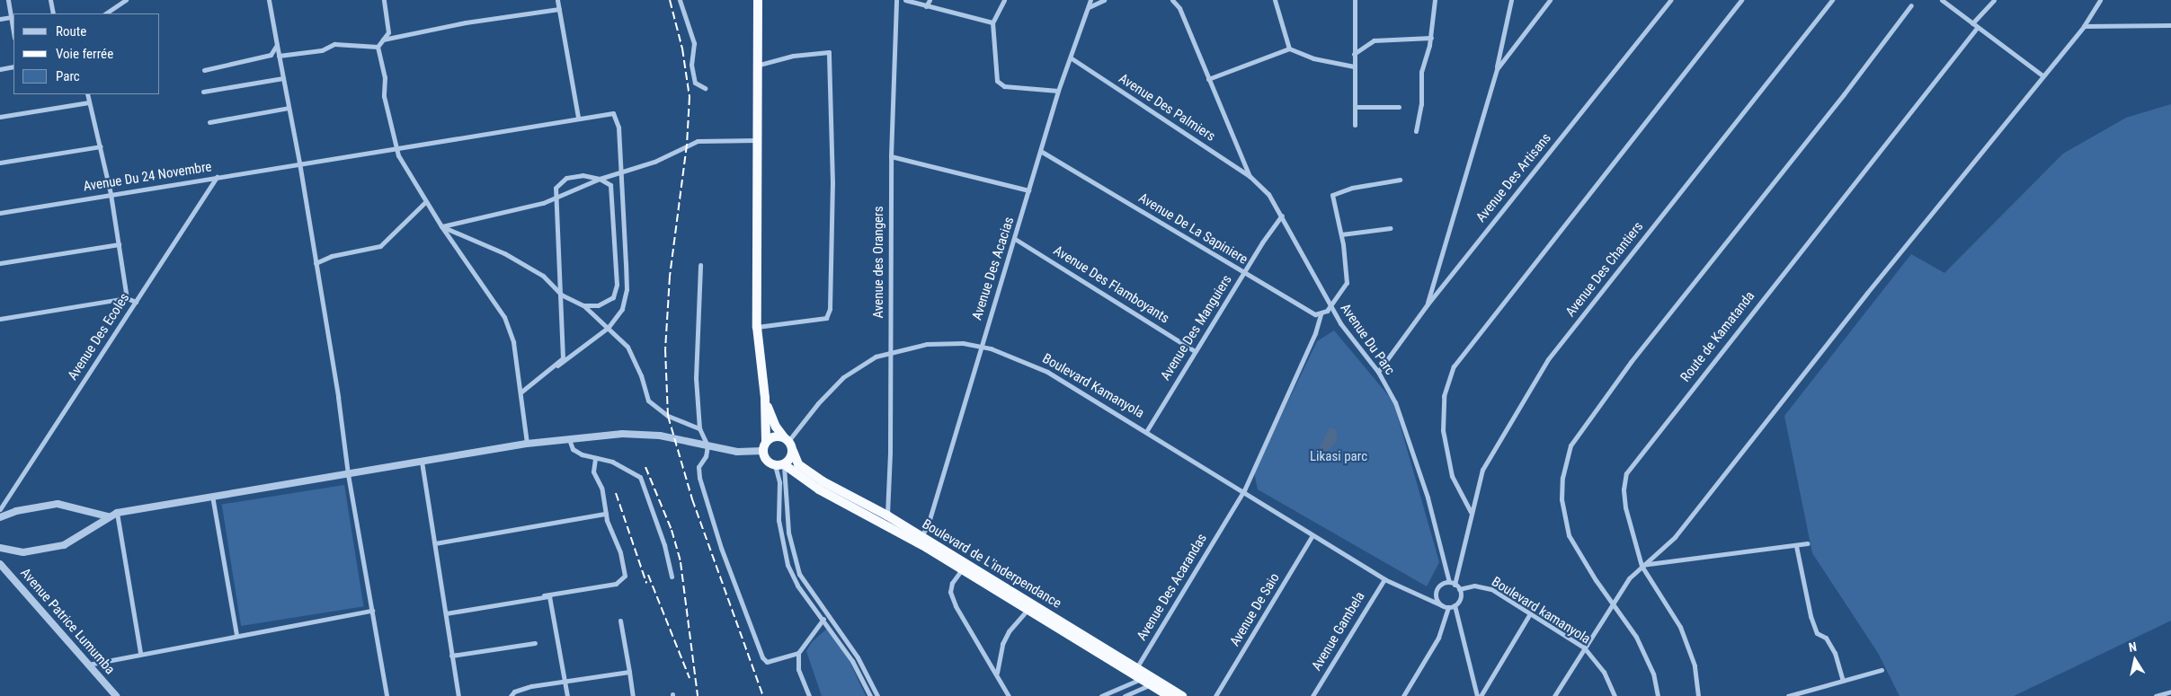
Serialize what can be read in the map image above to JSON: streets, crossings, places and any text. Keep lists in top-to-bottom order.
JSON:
{
  "streets": {
    "highway": ["Boulevard de L'inderpendance"],
    "street": [
      "Avenue Des Palmiers",
      "Avenue Du 24 Novembre",
      "Avenue Des Artisans",
      "Avenue De La Sapiniere",
      "Avenue des Orangers",
      "Avenue Des Acacias",
      "Avenue Des Chantiers",
      "Avenue Des Flamboyants",
      "Avenue Des Manguiers",
      "Avenue Des Ecoles",
      "Route de Kamatanda",
      "Avenue Du Parc",
      "Boulevard Kamanyola",
      "Avenue Des Acarandas",
      "Avenue De Saio",
      "Boulevard kamanyola",
      "Avenue Patrice Lumumba",
      "Avenue Gambela"
    ]
  },
  "crossings": [
    ["Avenue Des Palmiers", "Avenue Des Acacias"],
    ["Avenue Des Palmiers", "Avenue Du Parc"],
    ["Avenue Du 24 Novembre", "Avenue Des Ecoles"],
    ["Avenue Des Artisans", "Avenue Du Parc"],
    ["Avenue De La Sapiniere", "Avenue Des Acacias"],
    ["Avenue De La Sapiniere", "Avenue Des Manguiers"],
    ["Avenue De La Sapiniere", "Avenue Des Acarandas"],
    ["Avenue des Orangers", "Boulevard Kamanyola"],
    ["Avenue des Orangers", "Boulevard de L'inderpendance"],
    ["Avenue Des Acacias", "Avenue Des Flamboyants"],
    ["Avenue Des Acacias", "Boulevard Kamanyola"],
    ["Avenue Des Acacias", "Boulevard de L'inderpendance"],
    ["Avenue Des Chantiers", "Avenue Du Parc"],
    ["Avenue Des Chantiers", "Boulevard Kamanyola"],
    ["Avenue Des Chantiers", "Boulevard kamanyola"],
    ["Avenue Des Flamboyants", "Avenue Des Manguiers"],
    ["Avenue Des Manguiers", "Avenue Du Parc"],
    ["Avenue Des Manguiers", "Boulevard Kamanyola"],
    ["Avenue Du Parc", "Boulevard Kamanyola"],
    ["Avenue Du Parc", "Boulevard kamanyola"],
    ["Boulevard Kamanyola", "Boulevard de L'inderpendance"],
    ["Boulevard Kamanyola", "Avenue Des Acarandas"],
    ["Boulevard Kamanyola", "Avenue De Saio"],
    ["Boulevard Kamanyola", "Boulevard kamanyola"],
    ["Boulevard Kamanyola", "Avenue Gambela"],
    ["Boulevard de L'inderpendance", "Avenue Des Acarandas"]
  ],
  "parks": ["Likasi parc"],
  "legend": ["Route", "Voie ferrée", "Parc"],
  "north": "top"
}
